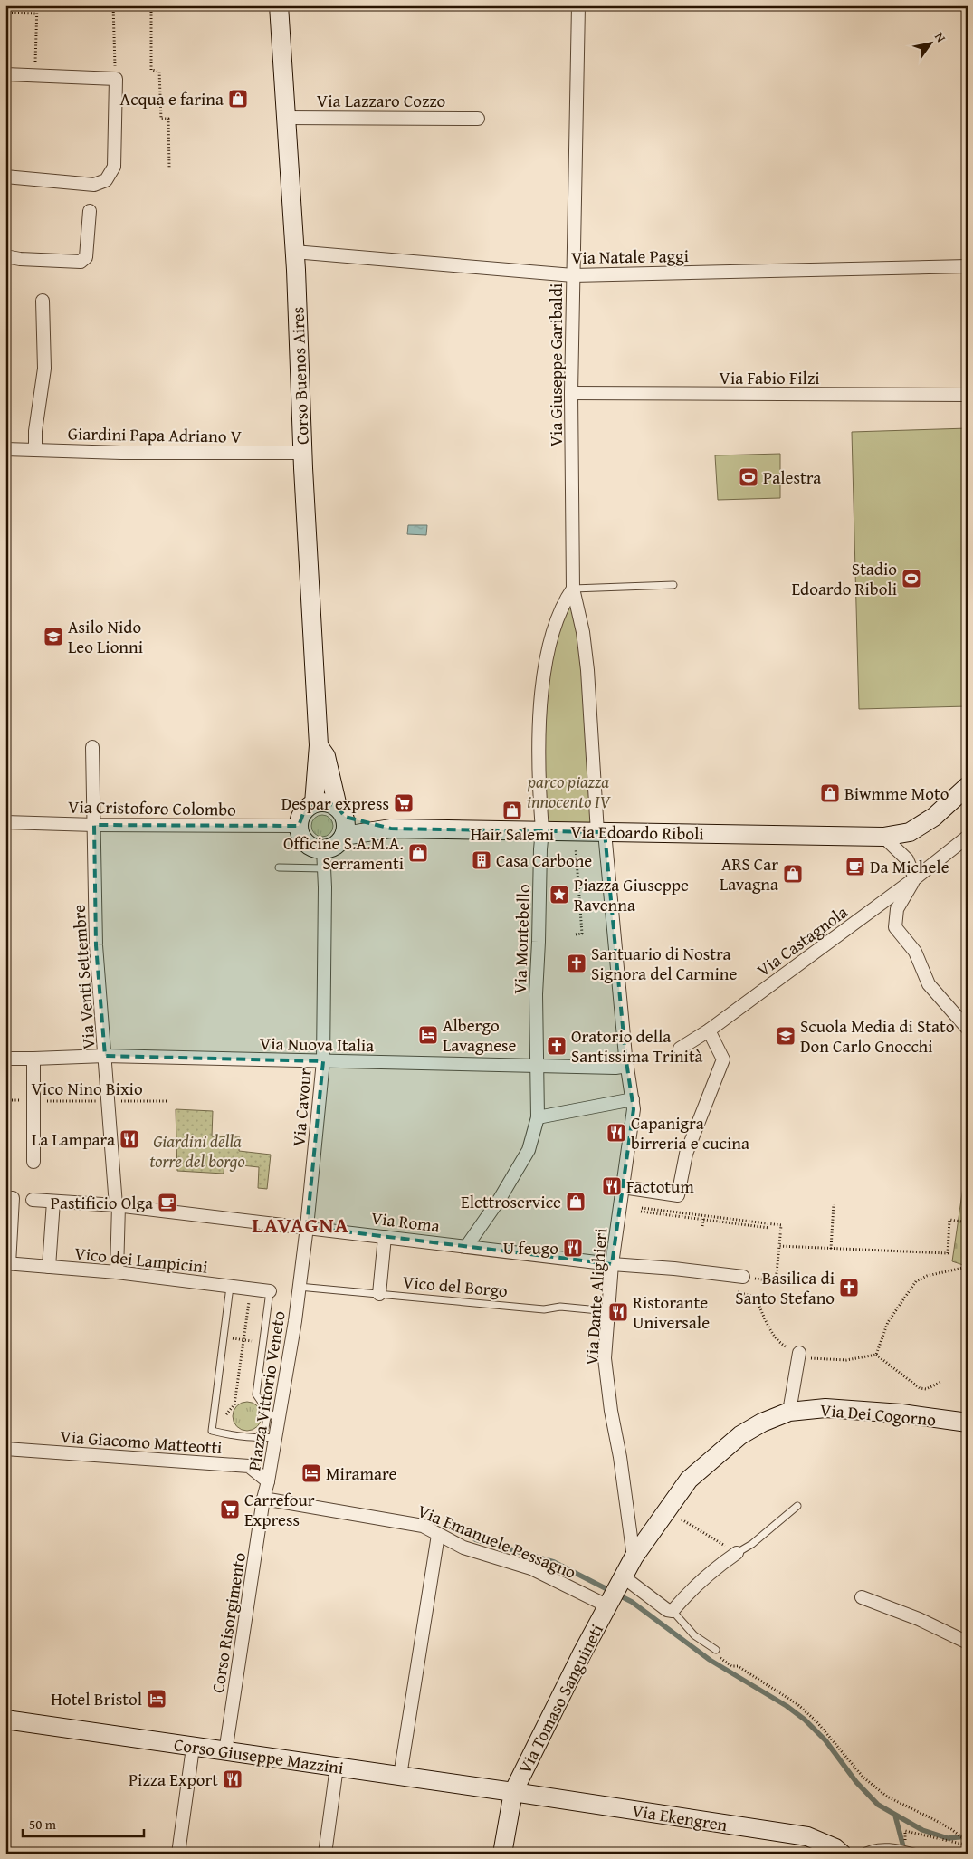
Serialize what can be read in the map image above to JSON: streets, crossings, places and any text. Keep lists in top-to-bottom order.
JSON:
{
  "streets": {
    "street": [
      "Via Lazzaro Cozzo",
      "Via Natale Paggi",
      "Via Giuseppe Garibaldi",
      "Corso Buenos Aires",
      "Via Fabio Filzi",
      "Giardini Papa Adriano V",
      "Via Cristoforo Colombo",
      "Via Edoardo Riboli",
      "Via Montebello",
      "Via Castagnola",
      "Via Venti Settembre",
      "Via Nuova Italia",
      "Via Cavour",
      "Via Roma",
      "Vico dei Lampicini",
      "Via Dante Alighieri",
      "Piazza Vittorio Veneto",
      "Via Dei Cogorno",
      "Via Giacomo Matteotti",
      "Via Emanuele Pessagno",
      "Corso Risorgimento",
      "Via Tomaso Sanguineti",
      "Corso Giuseppe Mazzini",
      "Via Ekengren"
    ],
    "lane": ["Vico del Borgo"],
    "path": ["Vico Nino Bixio"]
  },
  "crossings": [
    ["Via Lazzaro Cozzo", "Corso Buenos Aires"],
    ["Via Natale Paggi", "Via Giuseppe Garibaldi"],
    ["Via Natale Paggi", "Corso Buenos Aires"],
    ["Via Giuseppe Garibaldi", "Via Fabio Filzi"],
    ["Via Giuseppe Garibaldi", "Via Edoardo Riboli"],
    ["Via Giuseppe Garibaldi", "Via Montebello"],
    ["Via Giuseppe Garibaldi", "Via Dante Alighieri"],
    ["Corso Buenos Aires", "Giardini Papa Adriano V"],
    ["Corso Buenos Aires", "Via Cristoforo Colombo"],
    ["Corso Buenos Aires", "Via Edoardo Riboli"],
    ["Corso Buenos Aires", "Via Cavour"],
    ["Via Cristoforo Colombo", "Via Edoardo Riboli"],
    ["Via Cristoforo Colombo", "Via Venti Settembre"],
    ["Via Cristoforo Colombo", "Via Cavour"],
    ["Via Edoardo Riboli", "Via Montebello"],
    ["Via Edoardo Riboli", "Via Cavour"],
    ["Via Edoardo Riboli", "Via Dante Alighieri"],
    ["Via Montebello", "Via Nuova Italia"],
    ["Via Montebello", "Via Roma"],
    ["Via Venti Settembre", "Via Nuova Italia"],
    ["Via Venti Settembre", "Vico Nino Bixio"],
    ["Via Venti Settembre", "Via Roma"],
    ["Via Venti Settembre", "Vico dei Lampicini"],
    ["Via Nuova Italia", "Via Cavour"],
    ["Via Nuova Italia", "Via Dante Alighieri"],
    ["Via Cavour", "Via Roma"],
    ["Via Cavour", "Vico del Borgo"],
    ["Via Cavour", "Piazza Vittorio Veneto"],
    ["Via Roma", "Via Dante Alighieri"],
    ["Vico del Borgo", "Via Dante Alighieri"],
    ["Vico del Borgo", "Piazza Vittorio Veneto"],
    ["Via Dante Alighieri", "Via Dei Cogorno"],
    ["Piazza Vittorio Veneto", "Via Giacomo Matteotti"],
    ["Piazza Vittorio Veneto", "Via Emanuele Pessagno"],
    ["Piazza Vittorio Veneto", "Corso Risorgimento"],
    ["Via Dei Cogorno", "Via Tomaso Sanguineti"],
    ["Via Emanuele Pessagno", "Corso Risorgimento"],
    ["Via Emanuele Pessagno", "Via Tomaso Sanguineti"],
    ["Corso Risorgimento", "Corso Giuseppe Mazzini"],
    ["Via Tomaso Sanguineti", "Corso Giuseppe Mazzini"],
    ["Via Tomaso Sanguineti", "Via Ekengren"],
    ["Corso Giuseppe Mazzini", "Via Ekengren"]
  ],
  "districts": ["LAVAGNA"],
  "parks": ["parco piazza innocento IV", "Giardini della torre del borgo"],
  "places": {
    "shop": [
      "Acqua e farina",
      "Biwmme Moto",
      "Hair Salemi",
      "Officine S.A.M.A. Serramenti",
      "ARS Car Lavagna",
      "Elettroservice"
    ],
    "sports": ["Palestra", "Stadio Edoardo Riboli"],
    "school or university": ["Asilo Nido Leo Lionni", "Scuola Media di Stato Don Carlo Gnocchi"],
    "supermarket": ["Despar express", "Carrefour Express"],
    "building": ["Casa Carbone"],
    "cafe": ["Da Michele", "Pastificio Olga"],
    "place": ["Piazza Giuseppe Ravenna"],
    "church": ["Santuario di Nostra Signora del Carmine", "Oratorio della Santissima Trinità", "Basilica di Santo Stefano"],
    "hotel": ["Albergo Lavagnese", "Miramare", "Hotel Bristol"],
    "restaurant": [
      "Capanigra birreria e cucina",
      "La Lampara",
      "Factotum",
      "U feugo",
      "Ristorante Universale",
      "Pizza Export"
    ]
  },
  "scale_bar": "50 m",
  "north": "top right"
}
